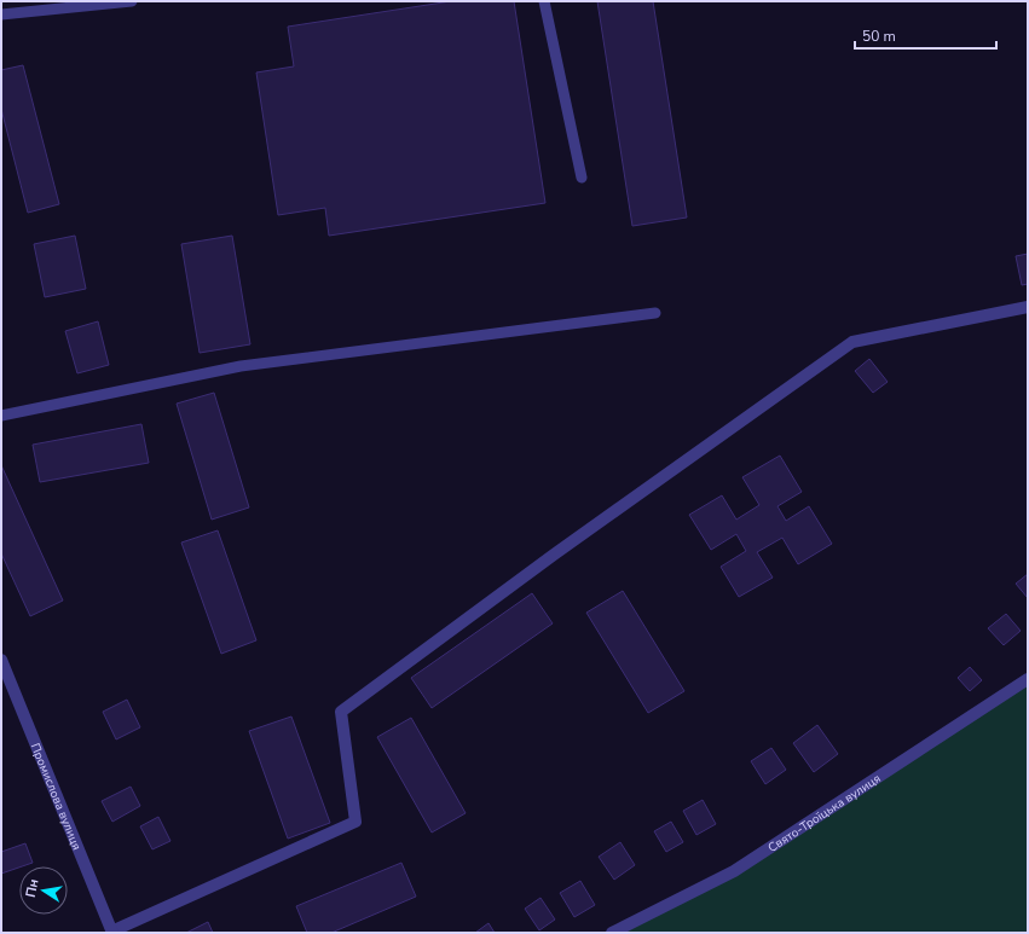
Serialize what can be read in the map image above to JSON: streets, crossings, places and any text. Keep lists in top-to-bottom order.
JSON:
{
  "streets": {
    "street": ["Промислова вулиця", "Свято-Троїцька вулиця"]
  },
  "scale_bar": "50 m",
  "north": "left"
}
